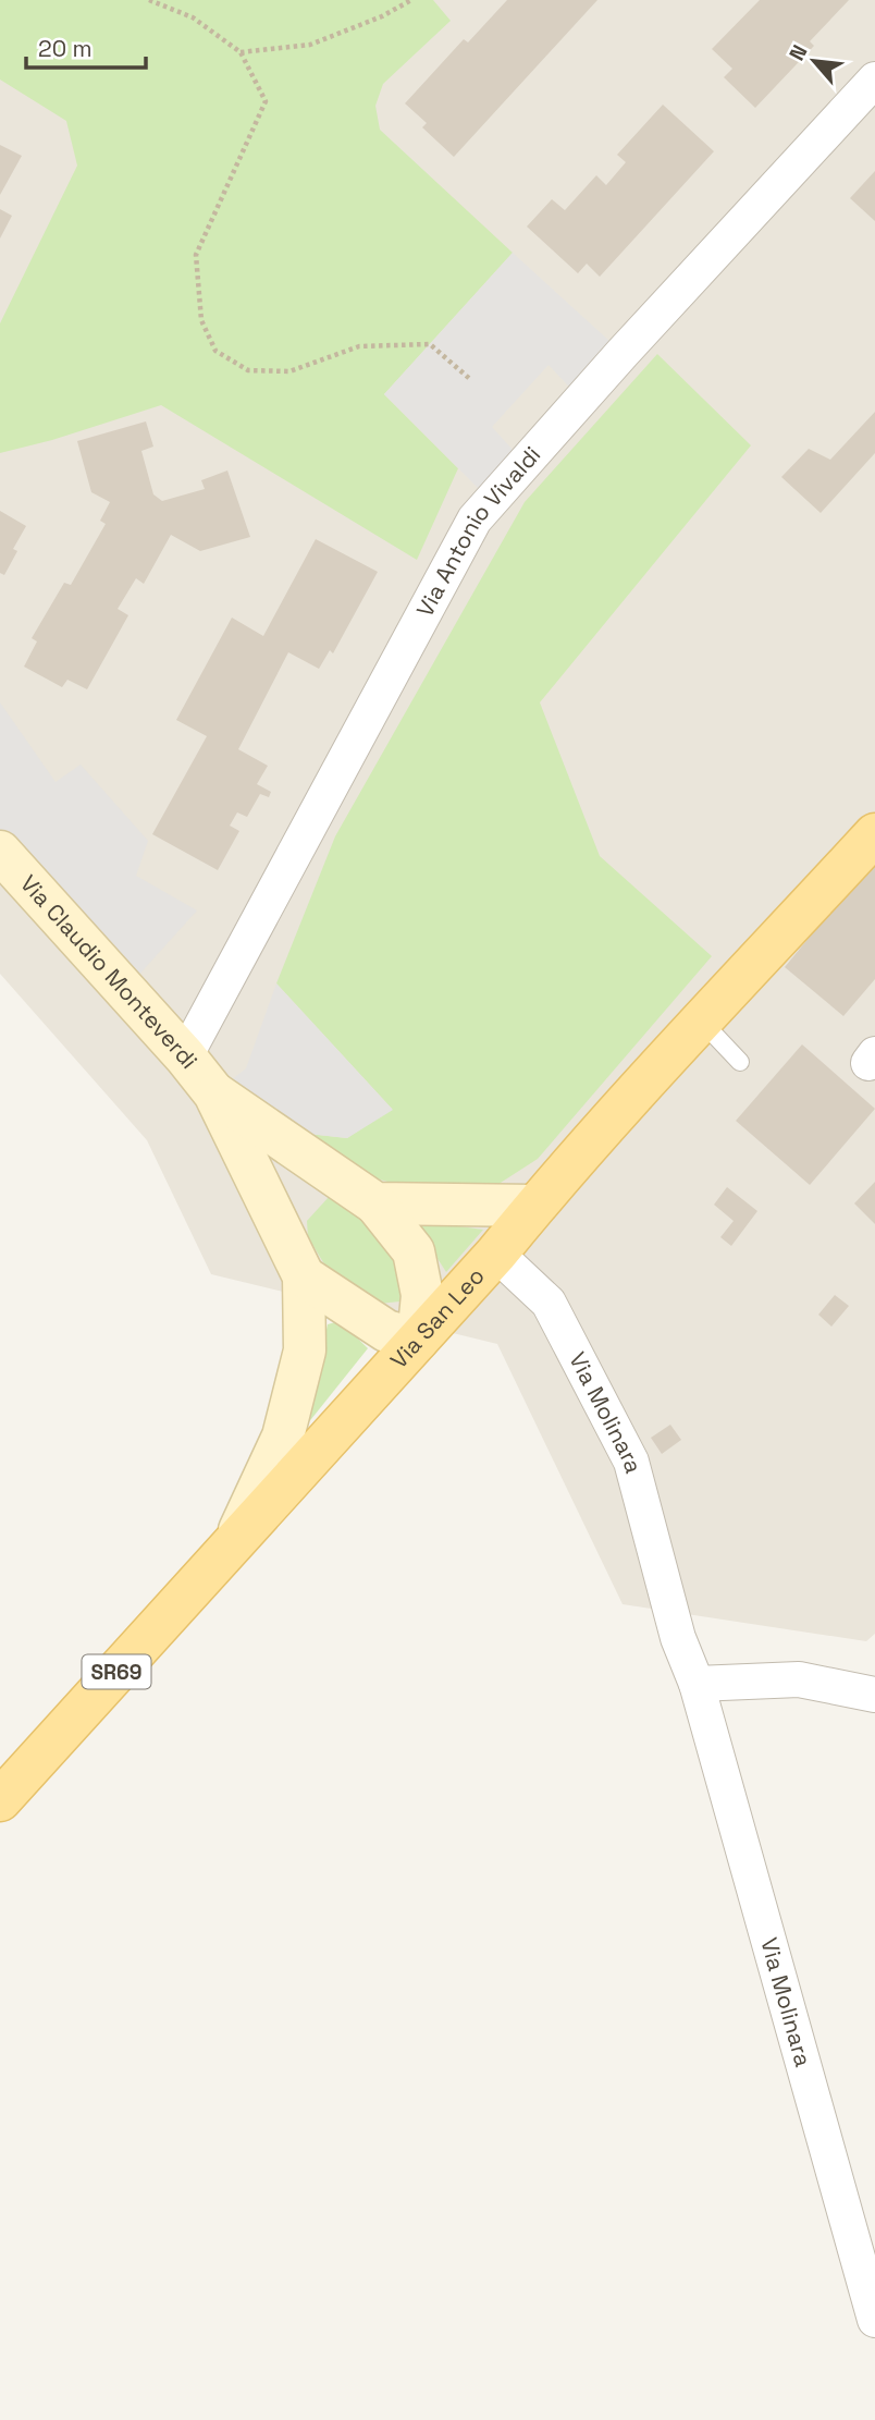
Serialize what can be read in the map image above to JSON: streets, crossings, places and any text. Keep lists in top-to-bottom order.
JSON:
{
  "streets": {
    "main road": ["Via San Leo", "SR69"],
    "street": ["Via Antonio Vivaldi", "Via Claudio Monteverdi", "Via Molinara"]
  },
  "crossings": [
    ["Via Antonio Vivaldi", "Via Claudio Monteverdi"],
    ["Via San Leo", "Via Molinara"]
  ],
  "scale_bar": "20 m",
  "north": "top left"
}
